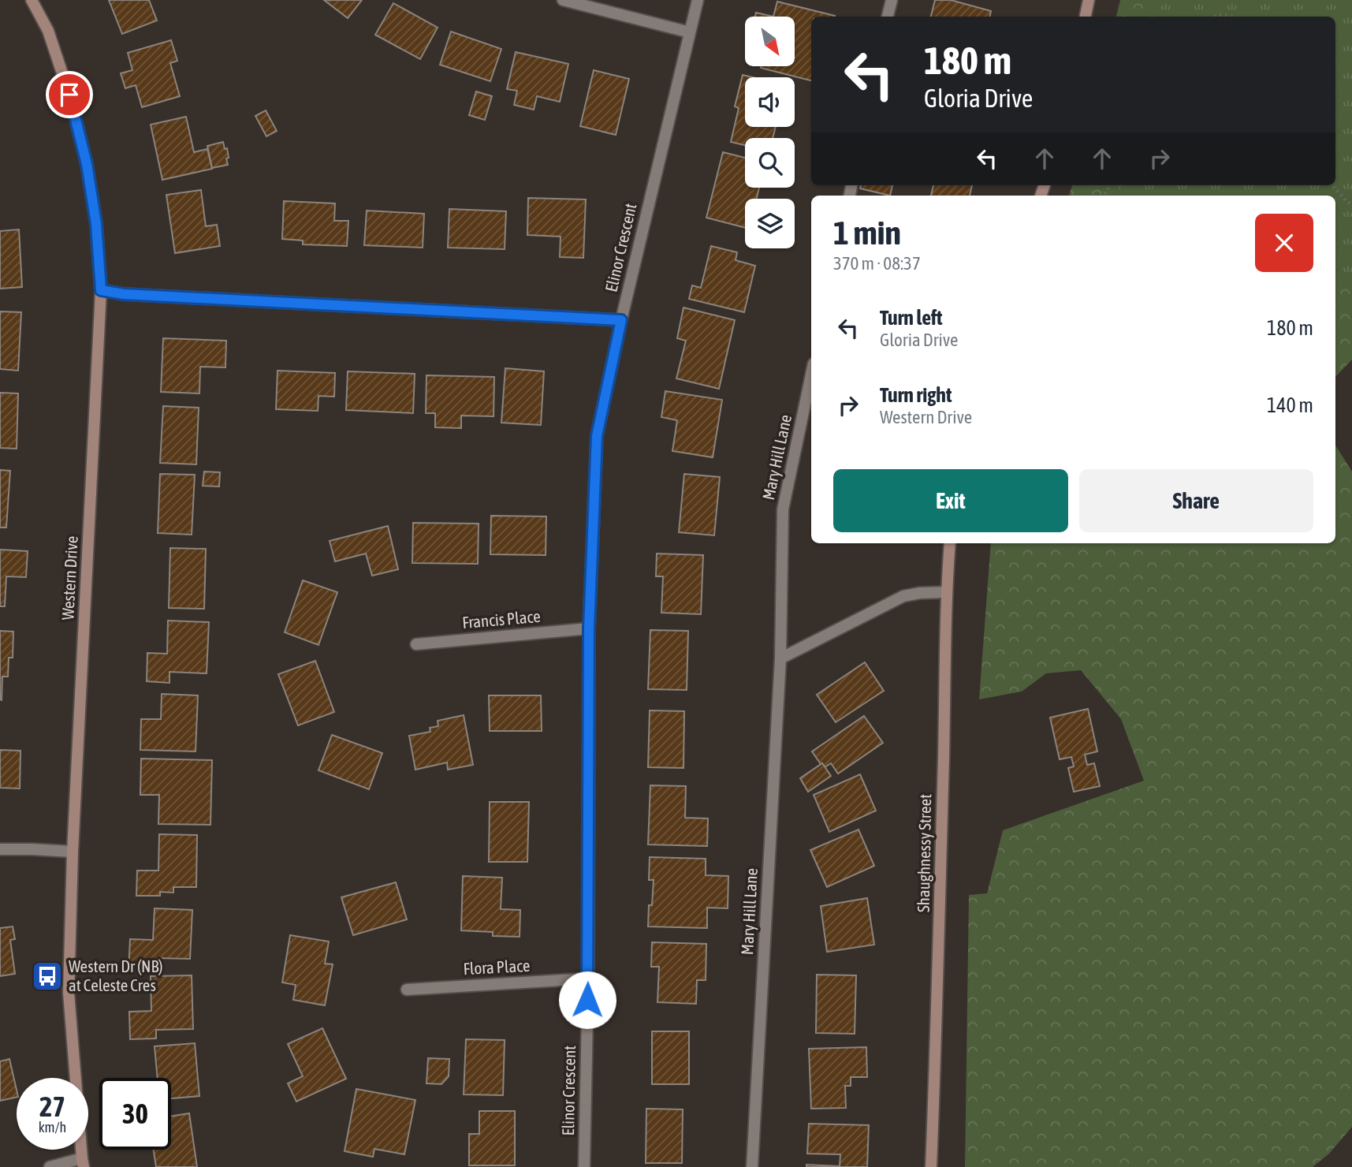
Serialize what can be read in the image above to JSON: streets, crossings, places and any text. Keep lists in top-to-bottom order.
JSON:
{
  "streets": {
    "street": [
      "Elinor Crescent",
      "Mary Hill Lane",
      "Western Drive",
      "Francis Place",
      "Shaughnessy Street",
      "Flora Place"
    ]
  },
  "crossings": [
    ["Elinor Crescent", "Francis Place"],
    ["Elinor Crescent", "Flora Place"]
  ],
  "places": {
    "bus stop": ["Western Dr (NB) at Celeste Cres"]
  },
  "north": "bottom right",
  "page": {
    "turn": ["180 m", "Gloria Drive"],
    "heading": ["1 min", "370 m · 08:37"],
    "list": [
      {
        "name": "Turn left",
        "note": "Gloria Drive",
        "value": "180 m"
      },
      {
        "name": "Turn right",
        "note": "Western Drive",
        "value": "140 m"
      }
    ],
    "buttons": ["Exit", "Share"],
    "speed": "27 km/h",
    "limit": "30"
  }
}
